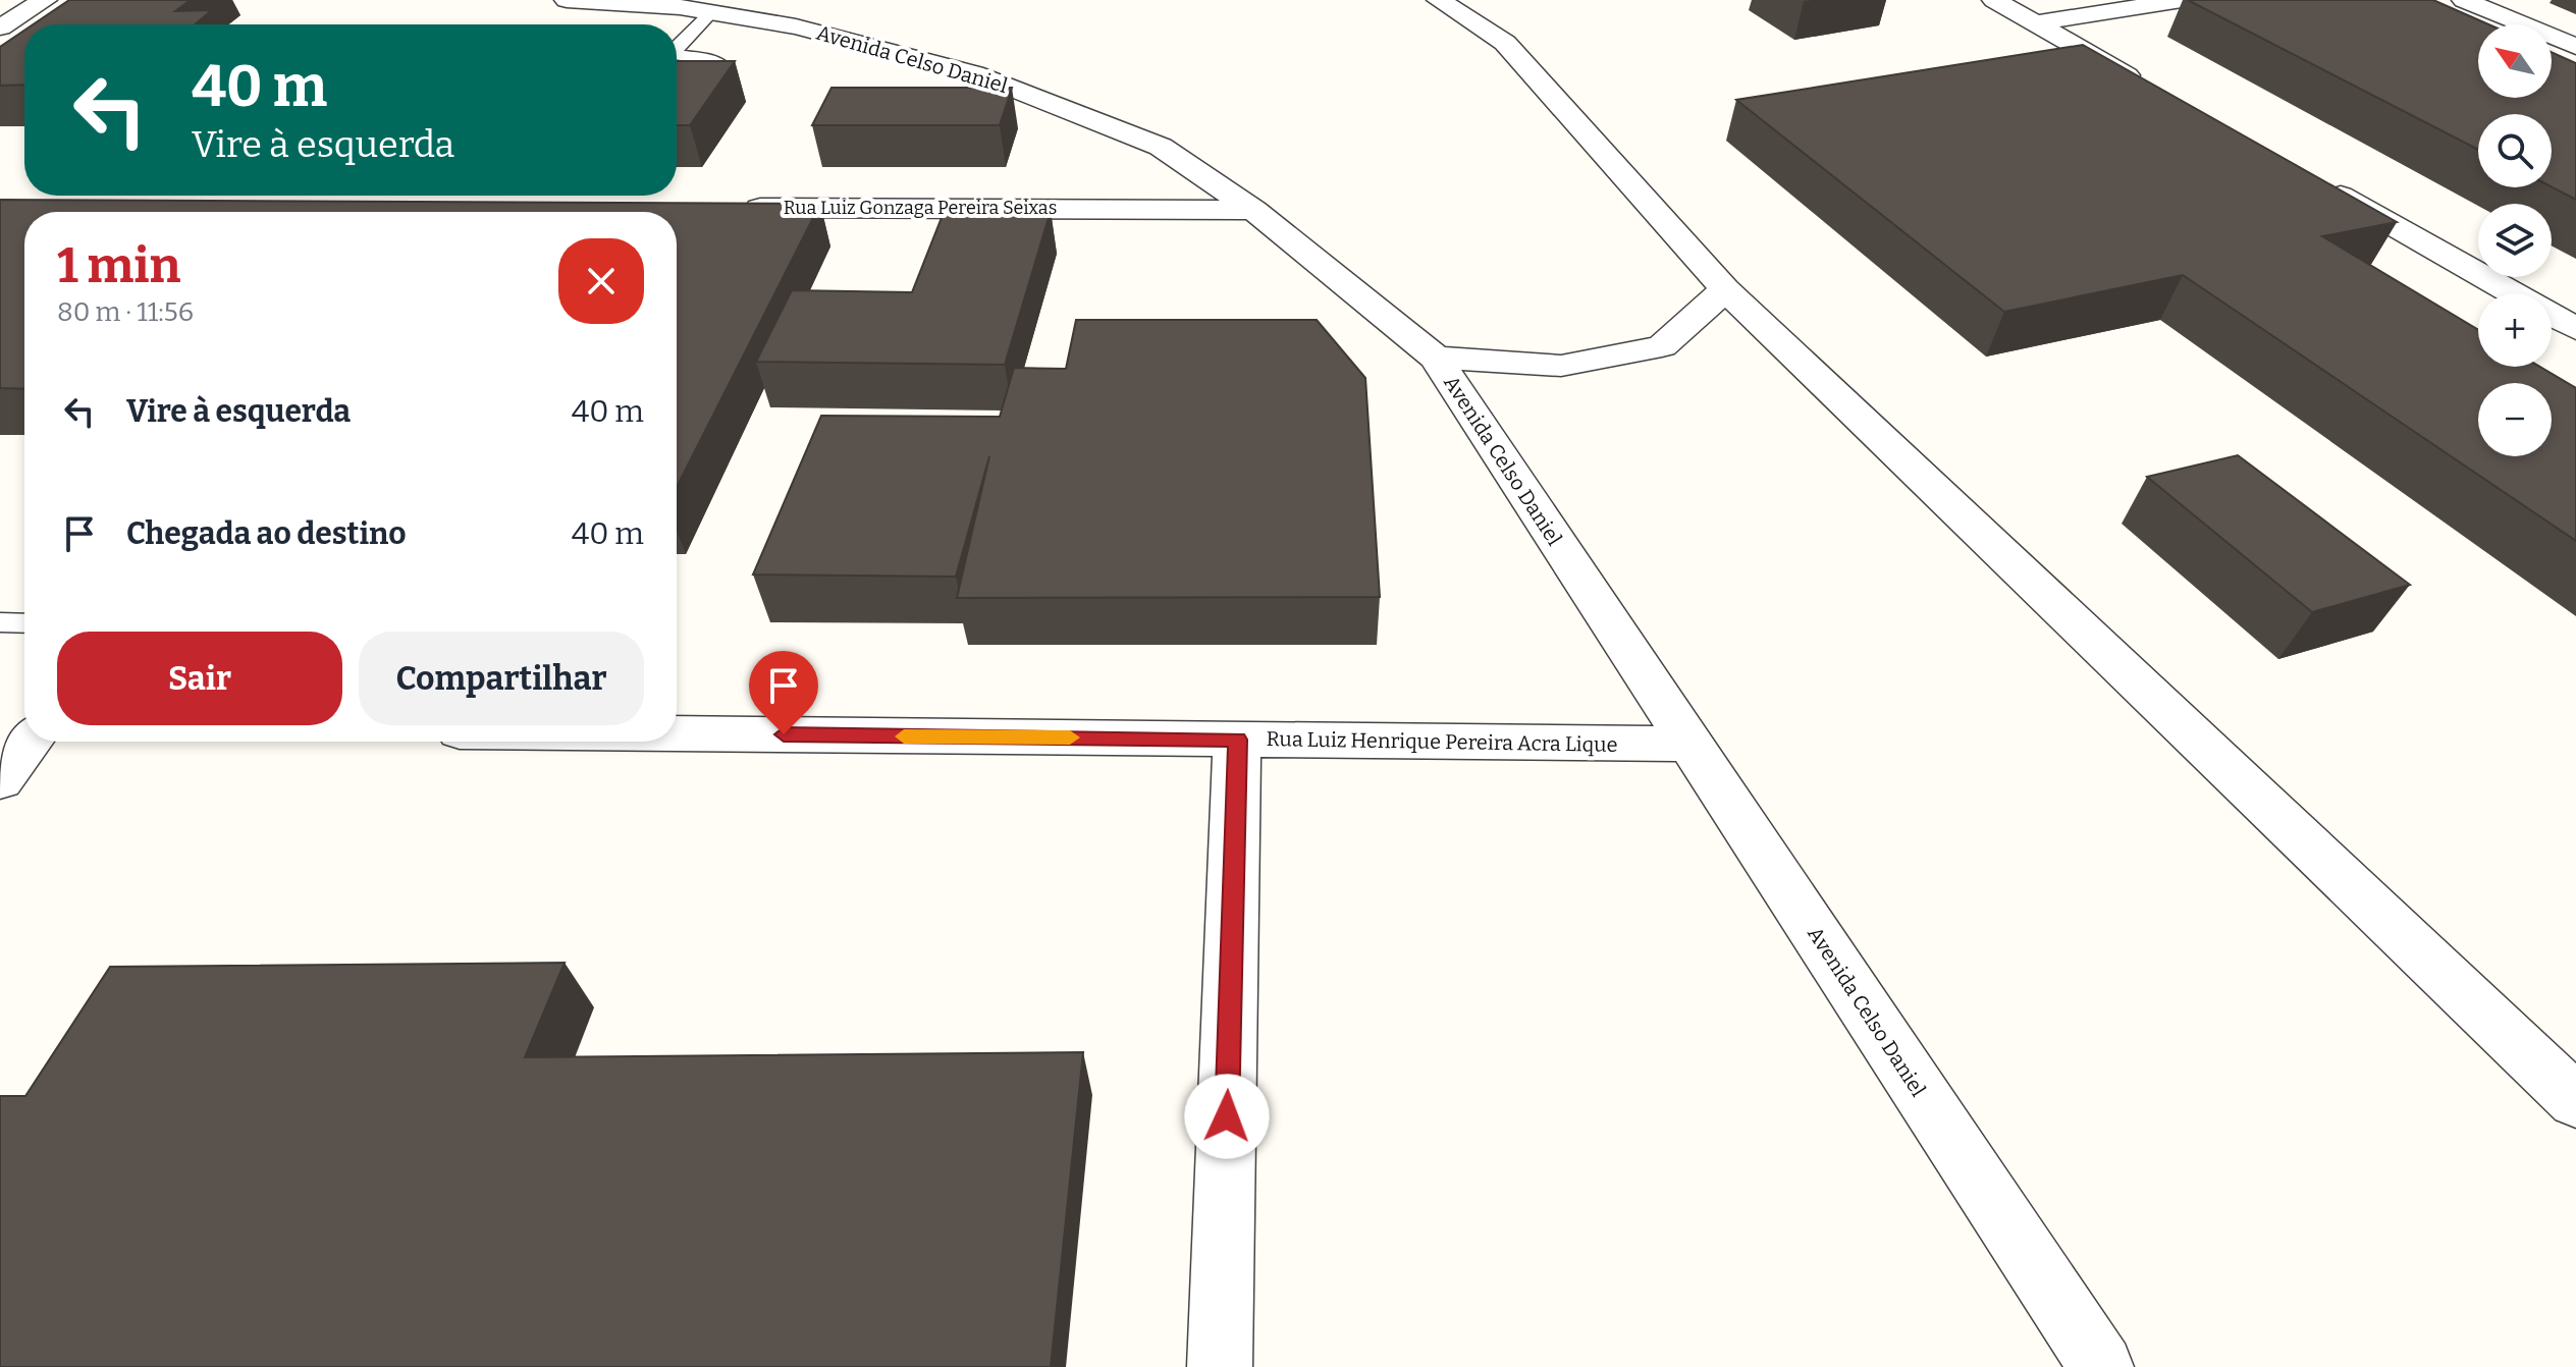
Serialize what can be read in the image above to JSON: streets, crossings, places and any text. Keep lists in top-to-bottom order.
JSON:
{
  "streets": {
    "street": ["Avenida Celso Daniel", "Rua Luiz Gonzaga Pereira Seixas", "Rua Luiz Henrique Pereira Acra Lique"]
  },
  "crossings": [
    ["Avenida Celso Daniel", "Rua Luiz Gonzaga Pereira Seixas"],
    ["Avenida Celso Daniel", "Rua Luiz Henrique Pereira Acra Lique"]
  ],
  "north": "top left",
  "page": {
    "map_buttons": ["+", "−"],
    "turn": ["40 m", "Vire à esquerda"],
    "heading": ["1 min", "80 m · 11:56"],
    "list": [
      {
        "name": "Vire à esquerda",
        "value": "40 m"
      },
      {
        "name": "Chegada ao destino",
        "value": "40 m"
      }
    ],
    "buttons": ["Sair", "Compartilhar"]
  }
}
